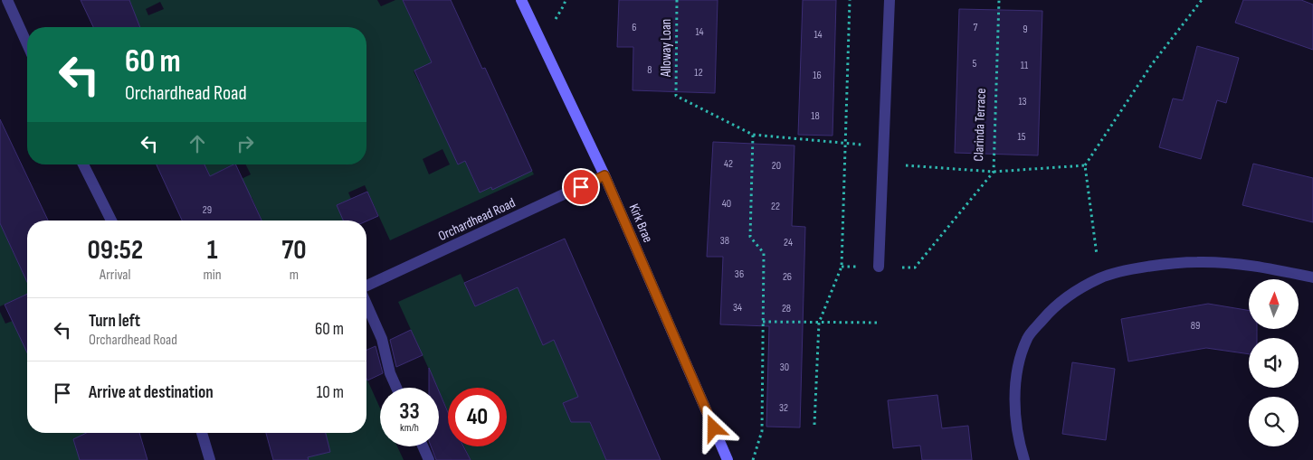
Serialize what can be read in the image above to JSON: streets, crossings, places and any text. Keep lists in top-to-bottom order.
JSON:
{
  "streets": {
    "street": ["Orchardhead Road", "Kirk Brae"],
    "path": ["Alloway Loan", "Clarinda Terrace"]
  },
  "crossings": [
    ["Orchardhead Road", "Kirk Brae"]
  ],
  "house_numbers": [
    "6",
    "7",
    "9",
    "14",
    "14",
    "5",
    "11",
    "8",
    "12",
    "16",
    "13",
    "18",
    "15",
    "42",
    "20",
    "40",
    "22",
    "29",
    "38",
    "24",
    "36",
    "26",
    "34",
    "28",
    "89",
    "30",
    "32"
  ],
  "north": "top",
  "page": {
    "turn": ["60 m", "Orchardhead Road"],
    "eta": [
      "09:52",
      "Arrival",
      "1",
      "min",
      "70",
      "m"
    ],
    "list": [
      {
        "name": "Turn left",
        "note": "Orchardhead Road",
        "value": "60 m"
      },
      {
        "name": "Arrive at destination",
        "value": "10 m"
      }
    ],
    "speed": "33 km/h",
    "limit": "40"
  }
}
